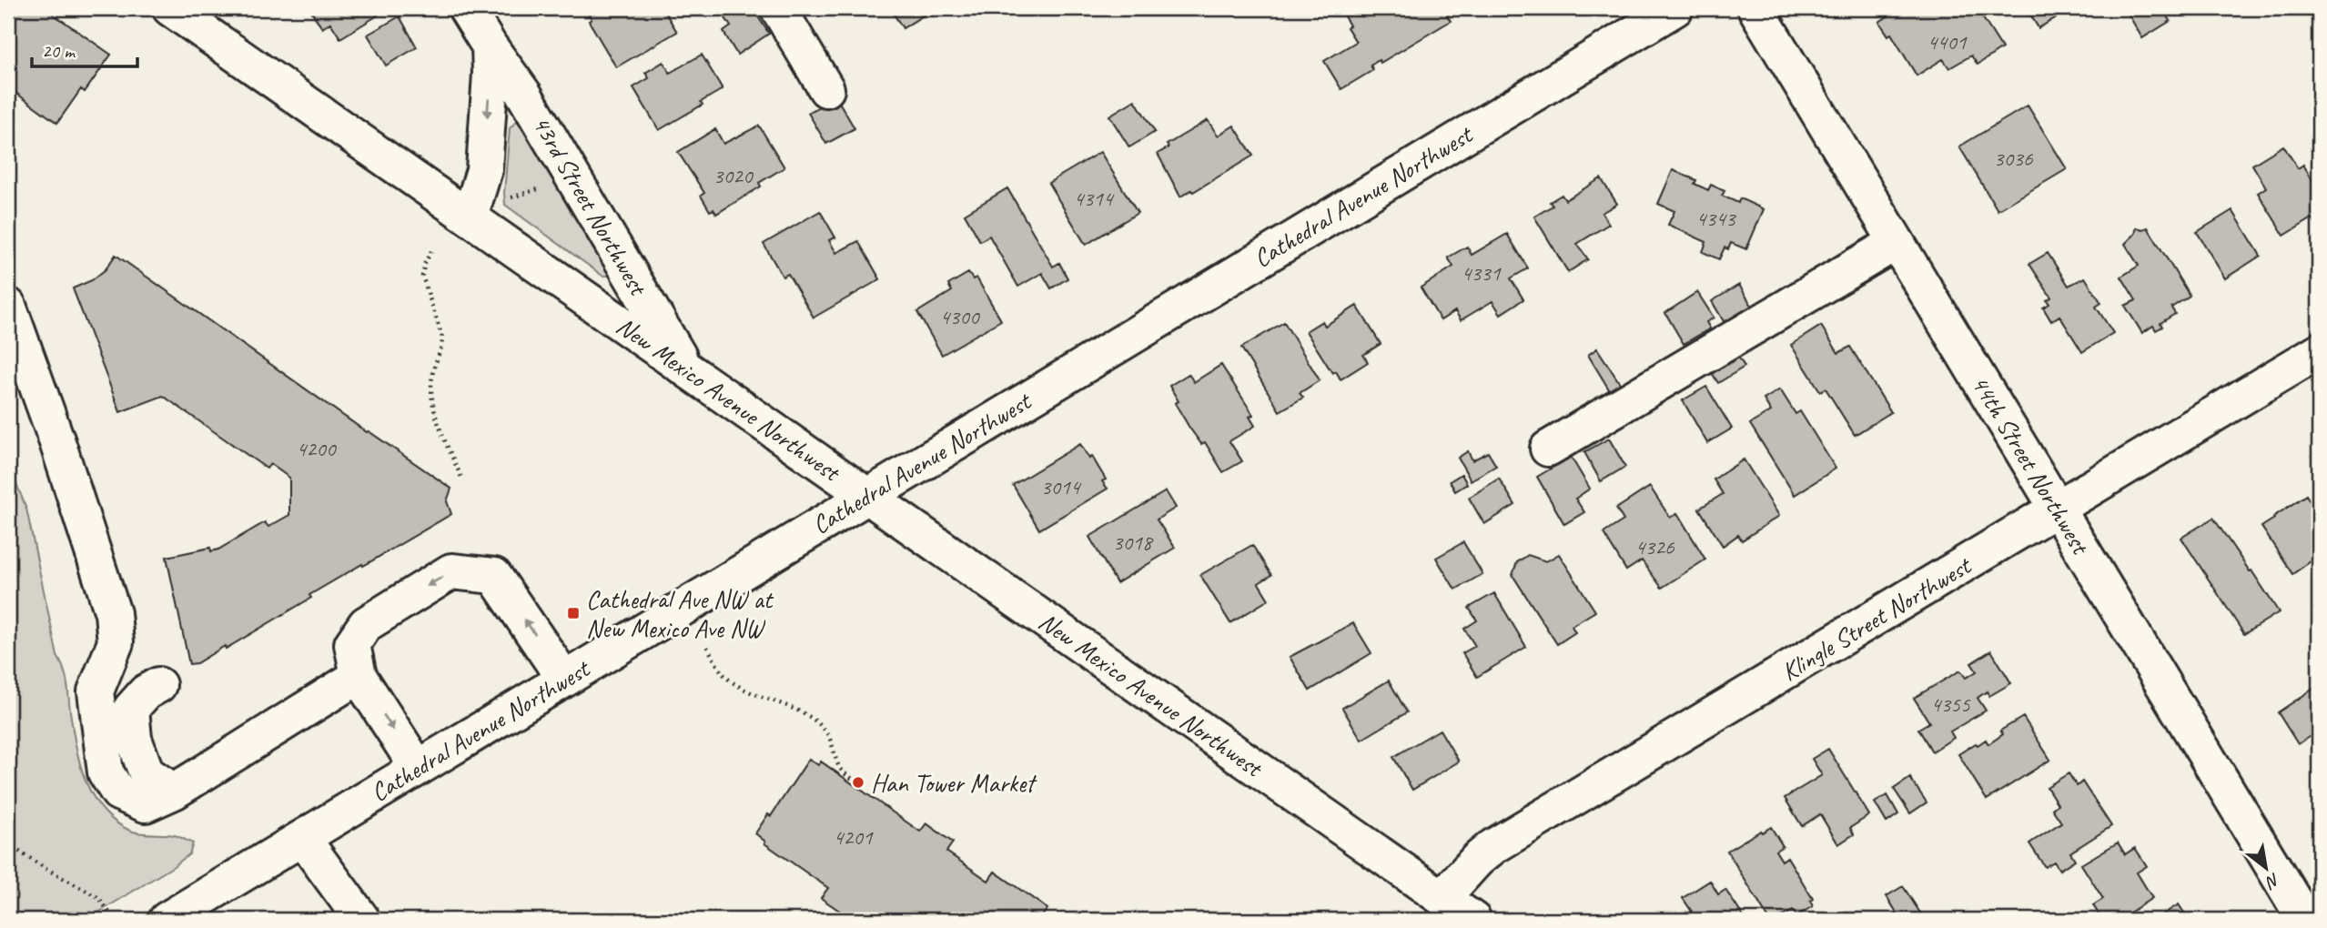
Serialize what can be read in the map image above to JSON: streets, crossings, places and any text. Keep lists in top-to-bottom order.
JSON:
{
  "streets": {
    "street": [
      "Cathedral Avenue Northwest",
      "43rd Street Northwest",
      "New Mexico Avenue Northwest",
      "44th Street Northwest",
      "Klingle Street Northwest"
    ]
  },
  "crossings": [
    ["Cathedral Avenue Northwest", "New Mexico Avenue Northwest"],
    ["43rd Street Northwest", "New Mexico Avenue Northwest"],
    ["New Mexico Avenue Northwest", "Klingle Street Northwest"],
    ["44th Street Northwest", "Klingle Street Northwest"]
  ],
  "places": {
    "transit": ["Cathedral Ave NW at New Mexico Ave NW"],
    "other": ["Han Tower Market"]
  },
  "house_numbers": [
    "4401",
    "3036",
    "3020",
    "4314",
    "4343",
    "4331",
    "4300",
    "4200",
    "3014",
    "3018",
    "4326",
    "4355",
    "4201"
  ],
  "scale_bar": "20 m",
  "north": "bottom right"
}
